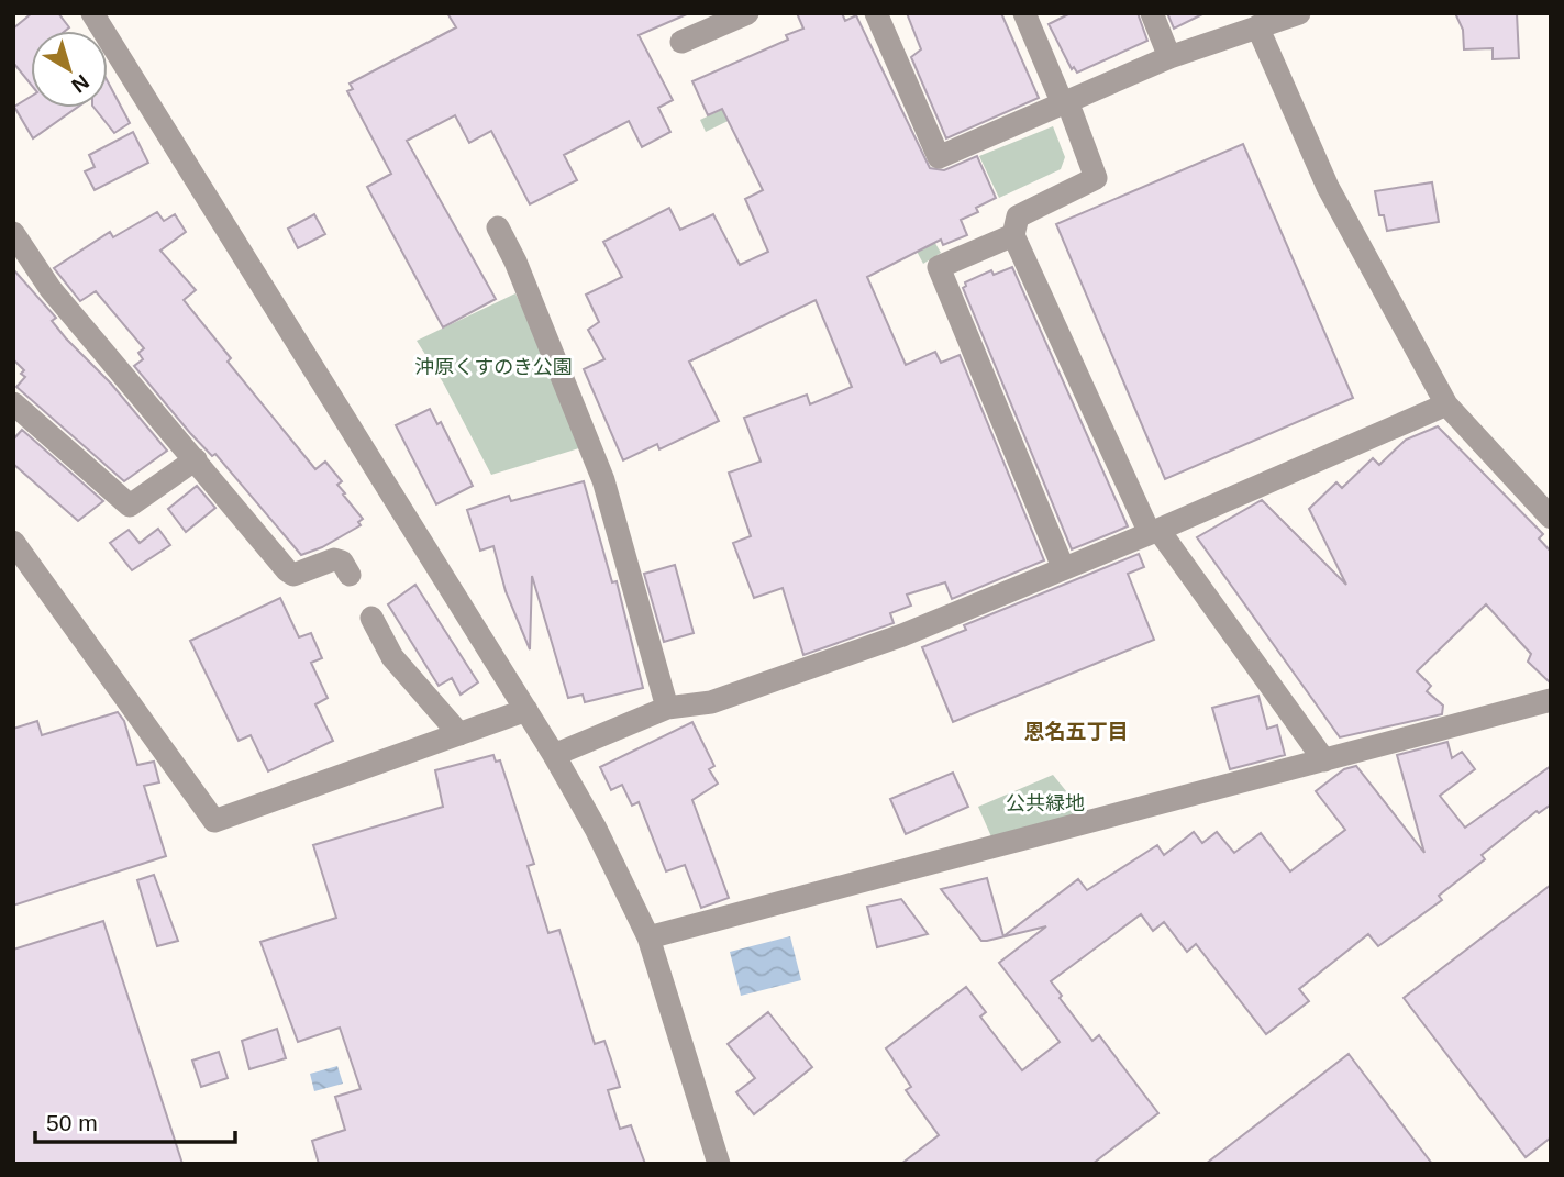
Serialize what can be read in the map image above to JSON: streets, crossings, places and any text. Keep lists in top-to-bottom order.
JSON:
{
  "districts": ["恩名五丁目"],
  "parks": ["沖原くすのき公園", "公共緑地"],
  "scale_bar": "50 m",
  "north": "bottom right"
}
